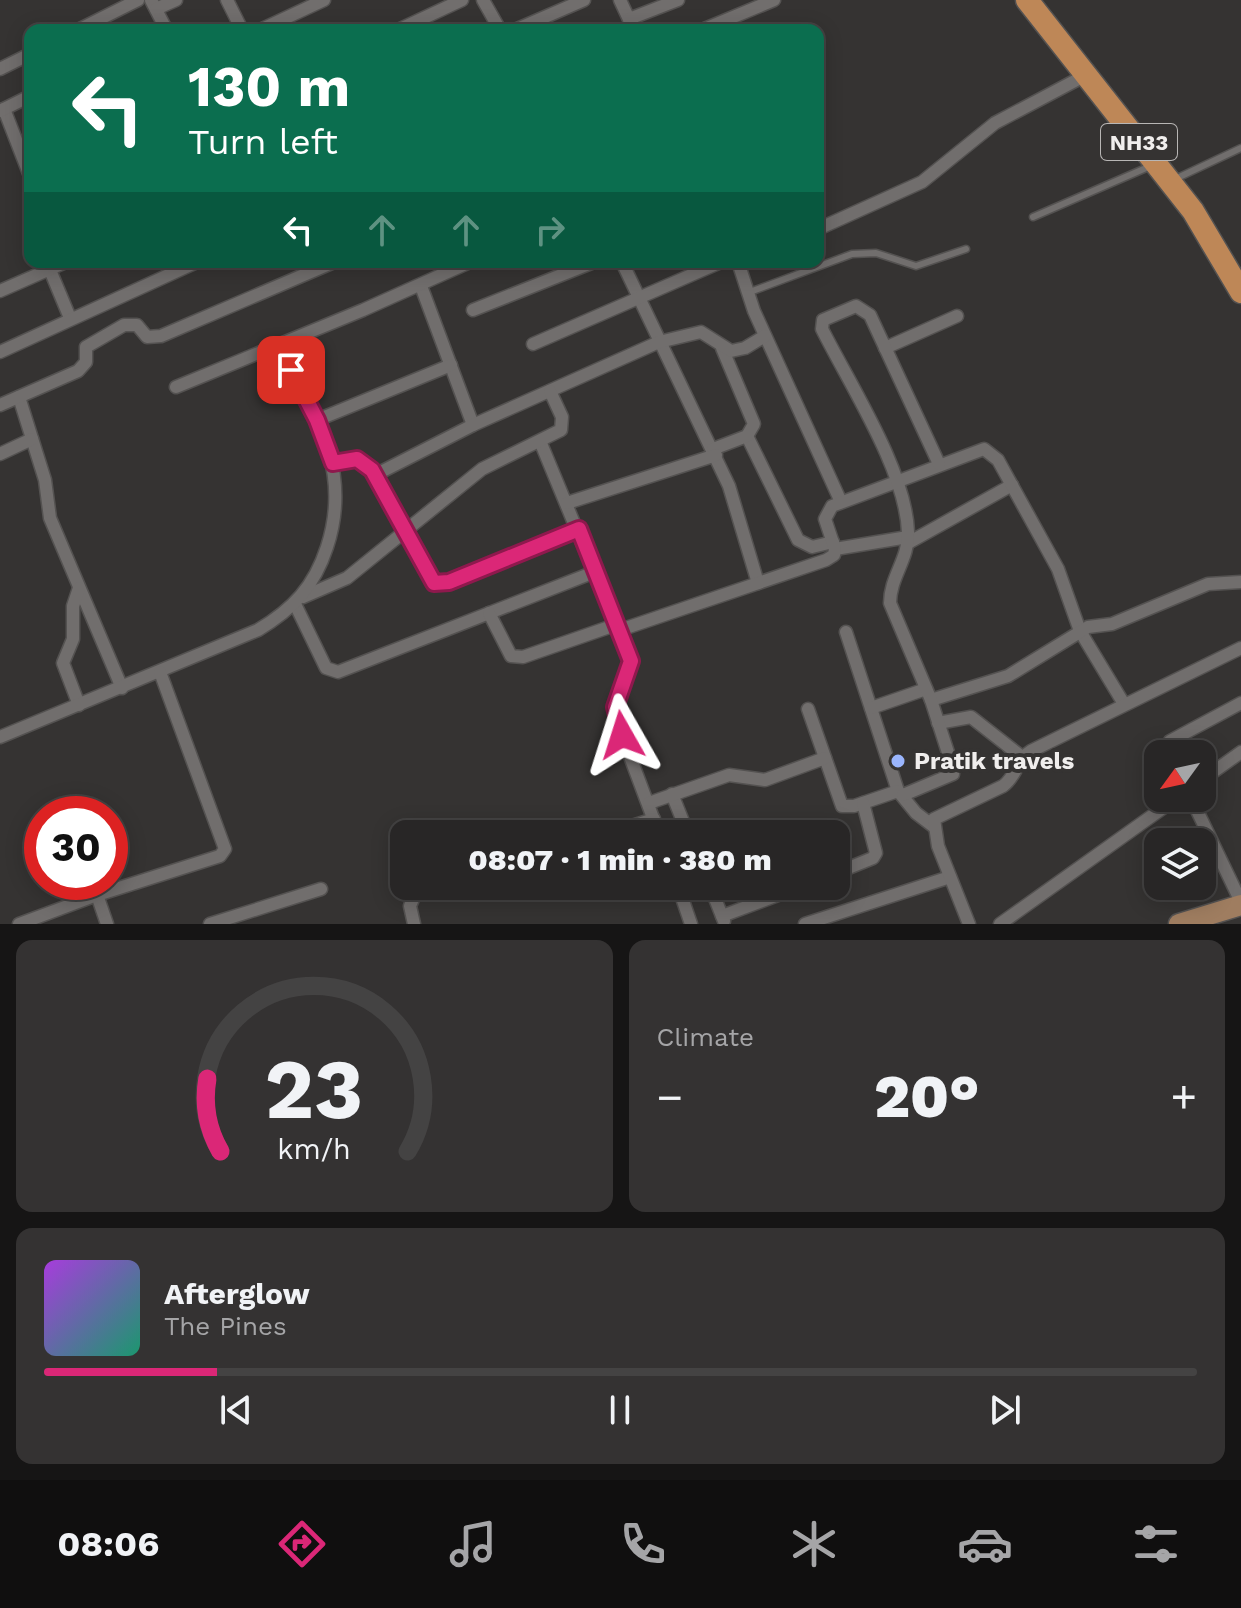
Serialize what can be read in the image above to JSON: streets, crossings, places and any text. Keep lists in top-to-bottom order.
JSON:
{
  "streets": {
    "highway": ["NH33"]
  },
  "places": ["Pratik travels"],
  "north": "bottom left",
  "page": {
    "turn": ["130 m", "Turn left"],
    "limit": "30",
    "trip": "08:07 · 1 min · 380 m",
    "tile": "Climate",
    "heat": ["−", "20°", "+"],
    "song": ["Afterglow", "The Pines"],
    "tabs": "08:06",
    "gauge": ["23", "km/h"]
  }
}
